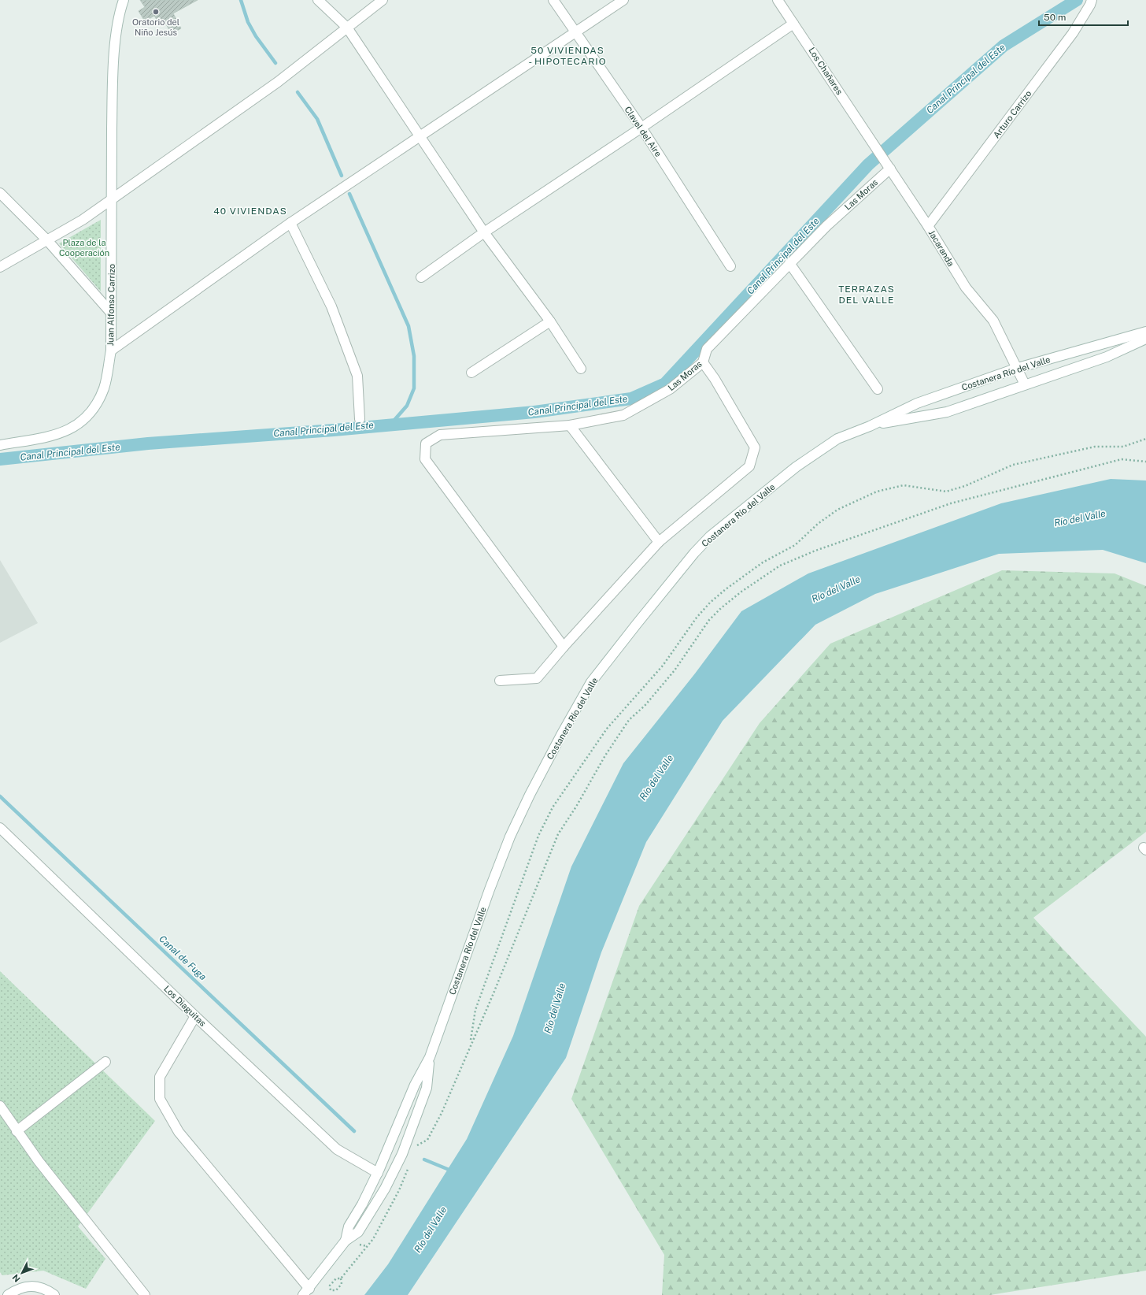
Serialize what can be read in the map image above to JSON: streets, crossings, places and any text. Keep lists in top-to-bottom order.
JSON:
{
  "streets": {
    "street": [
      "Los Chañares",
      "Arturo Carrizo",
      "Clavel del Aire",
      "Las Moras",
      "Jacaranda",
      "Juan Alfonso Carrizo",
      "Costanera Río del Valle",
      "Los Diaguitas"
    ]
  },
  "crossings": [
    ["Los Chañares", "Jacaranda"],
    ["Arturo Carrizo", "Jacaranda"],
    ["Las Moras", "Jacaranda"],
    ["Jacaranda", "Costanera Río del Valle"],
    ["Costanera Río del Valle", "Los Diaguitas"]
  ],
  "districts": ["50 VIVIENDAS - HIPOTECARIO", "40 VIVIENDAS", "TERRAZAS DEL VALLE"],
  "water": ["Canal Principal del Este", "Río del Valle", "Canal de Fuga"],
  "parks": ["Plaza de la Cooperación"],
  "places": ["Oratorio del Niño Jesús"],
  "scale_bar": "50 m",
  "north": "bottom left"
}
